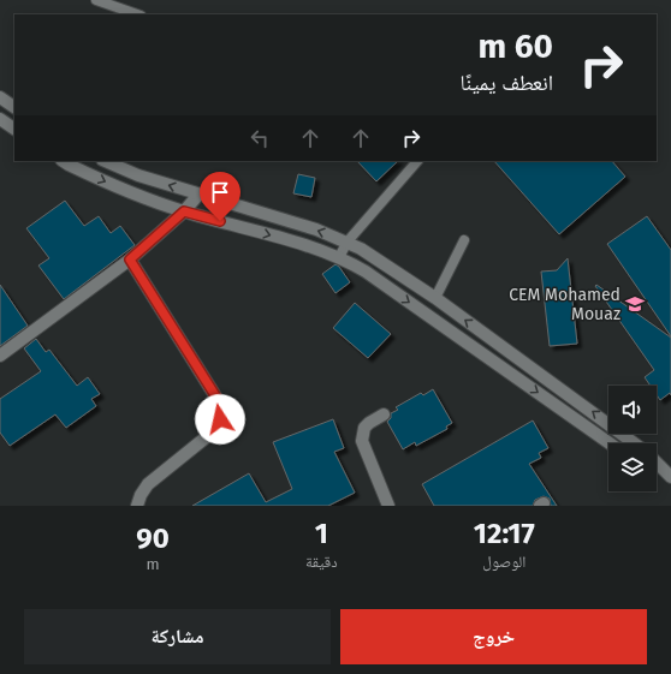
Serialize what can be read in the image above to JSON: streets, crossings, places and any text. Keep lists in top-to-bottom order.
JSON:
{
  "places": {
    "school or university": ["CEM Mohamed Mouaz"]
  },
  "page": {
    "turn": ["60 m", "انعطف يمينًا"],
    "eta": [
      "12:17",
      "الوصول",
      "1",
      "دقيقة",
      "90",
      "m"
    ],
    "buttons": ["خروج", "مشاركة"]
  }
}
